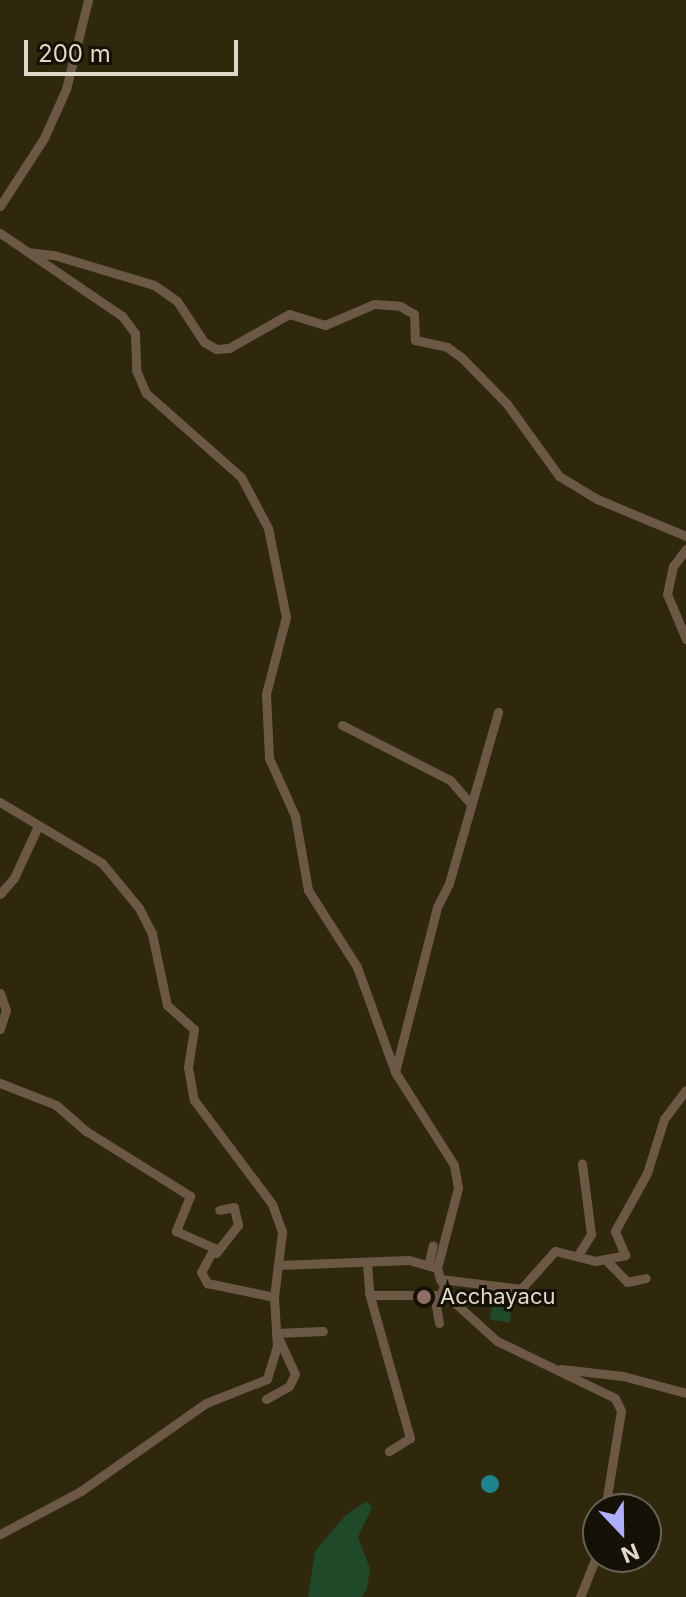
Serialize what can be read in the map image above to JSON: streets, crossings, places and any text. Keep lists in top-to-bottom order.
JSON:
{
  "places": ["Acchayacu"],
  "scale_bar": "200 m",
  "north": "bottom"
}
